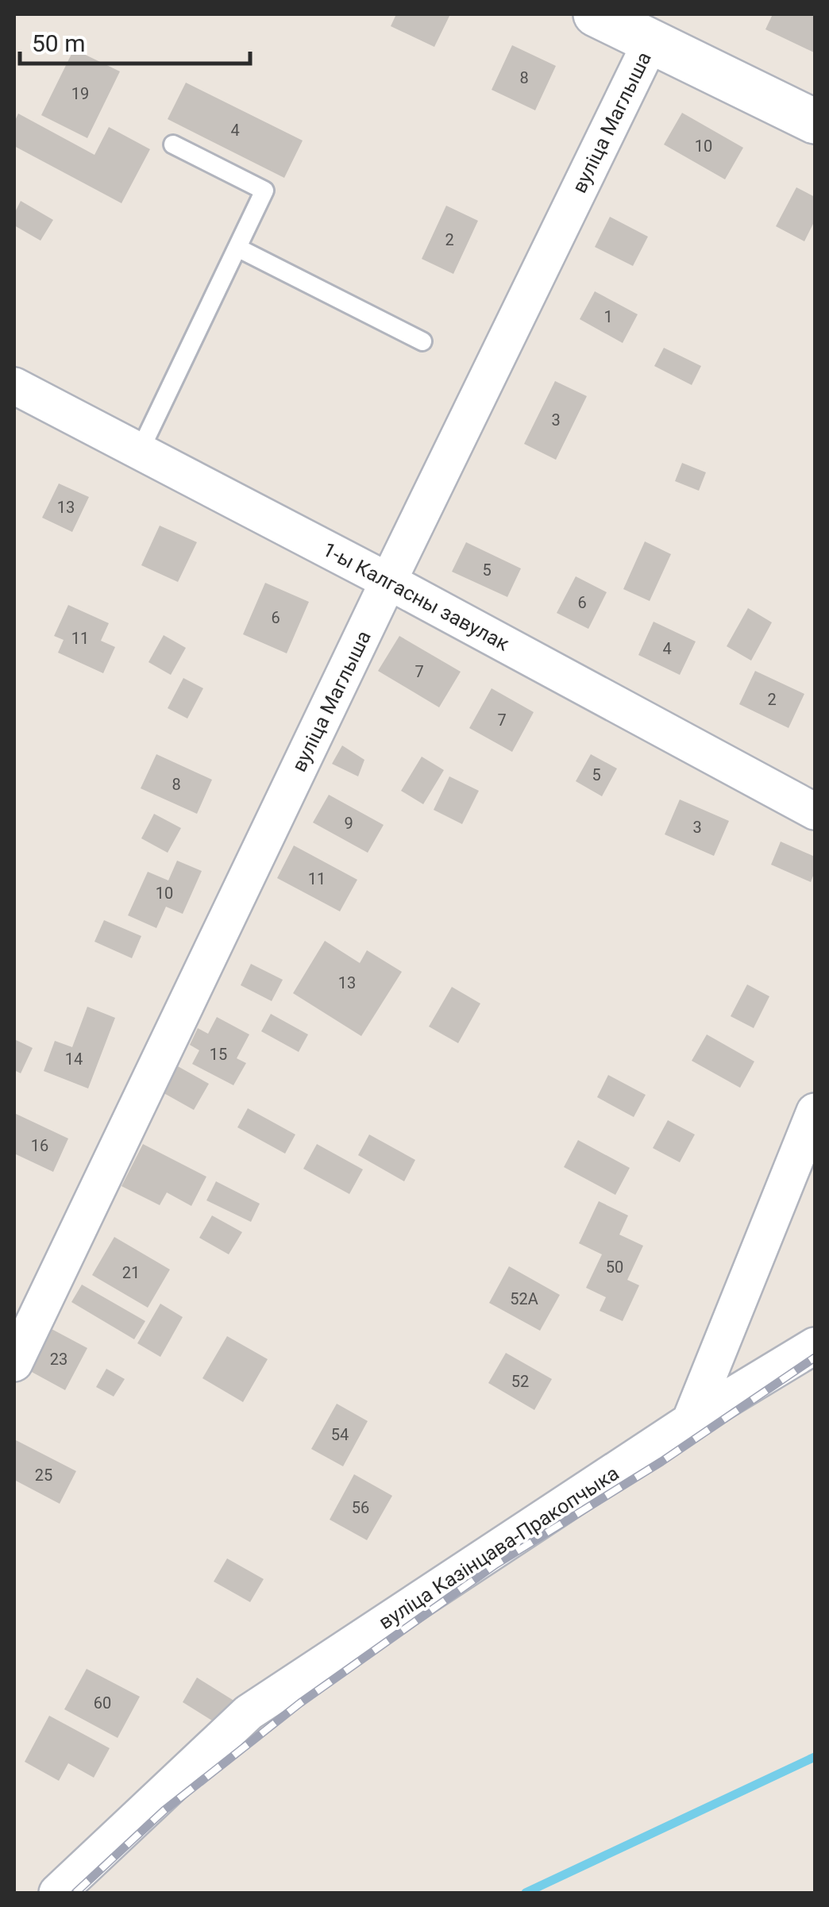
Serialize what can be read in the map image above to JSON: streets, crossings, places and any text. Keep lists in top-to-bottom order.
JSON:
{
  "streets": {
    "street": ["вуліца Маглыша", "1-ы Калгасны завулак", "вуліца Казінцава-Пракопчыка"]
  },
  "crossings": [
    ["вуліца Маглыша", "1-ы Калгасны завулак"]
  ],
  "house_numbers": [
    "8",
    "19",
    "4",
    "10",
    "2",
    "1",
    "3",
    "13",
    "5",
    "6",
    "6",
    "11",
    "4",
    "7",
    "2",
    "7",
    "5",
    "8",
    "9",
    "3",
    "11",
    "10",
    "13",
    "15",
    "14",
    "16",
    "50",
    "21",
    "52А",
    "23",
    "52",
    "54",
    "25",
    "56",
    "60"
  ],
  "scale_bar": "50 m"
}
